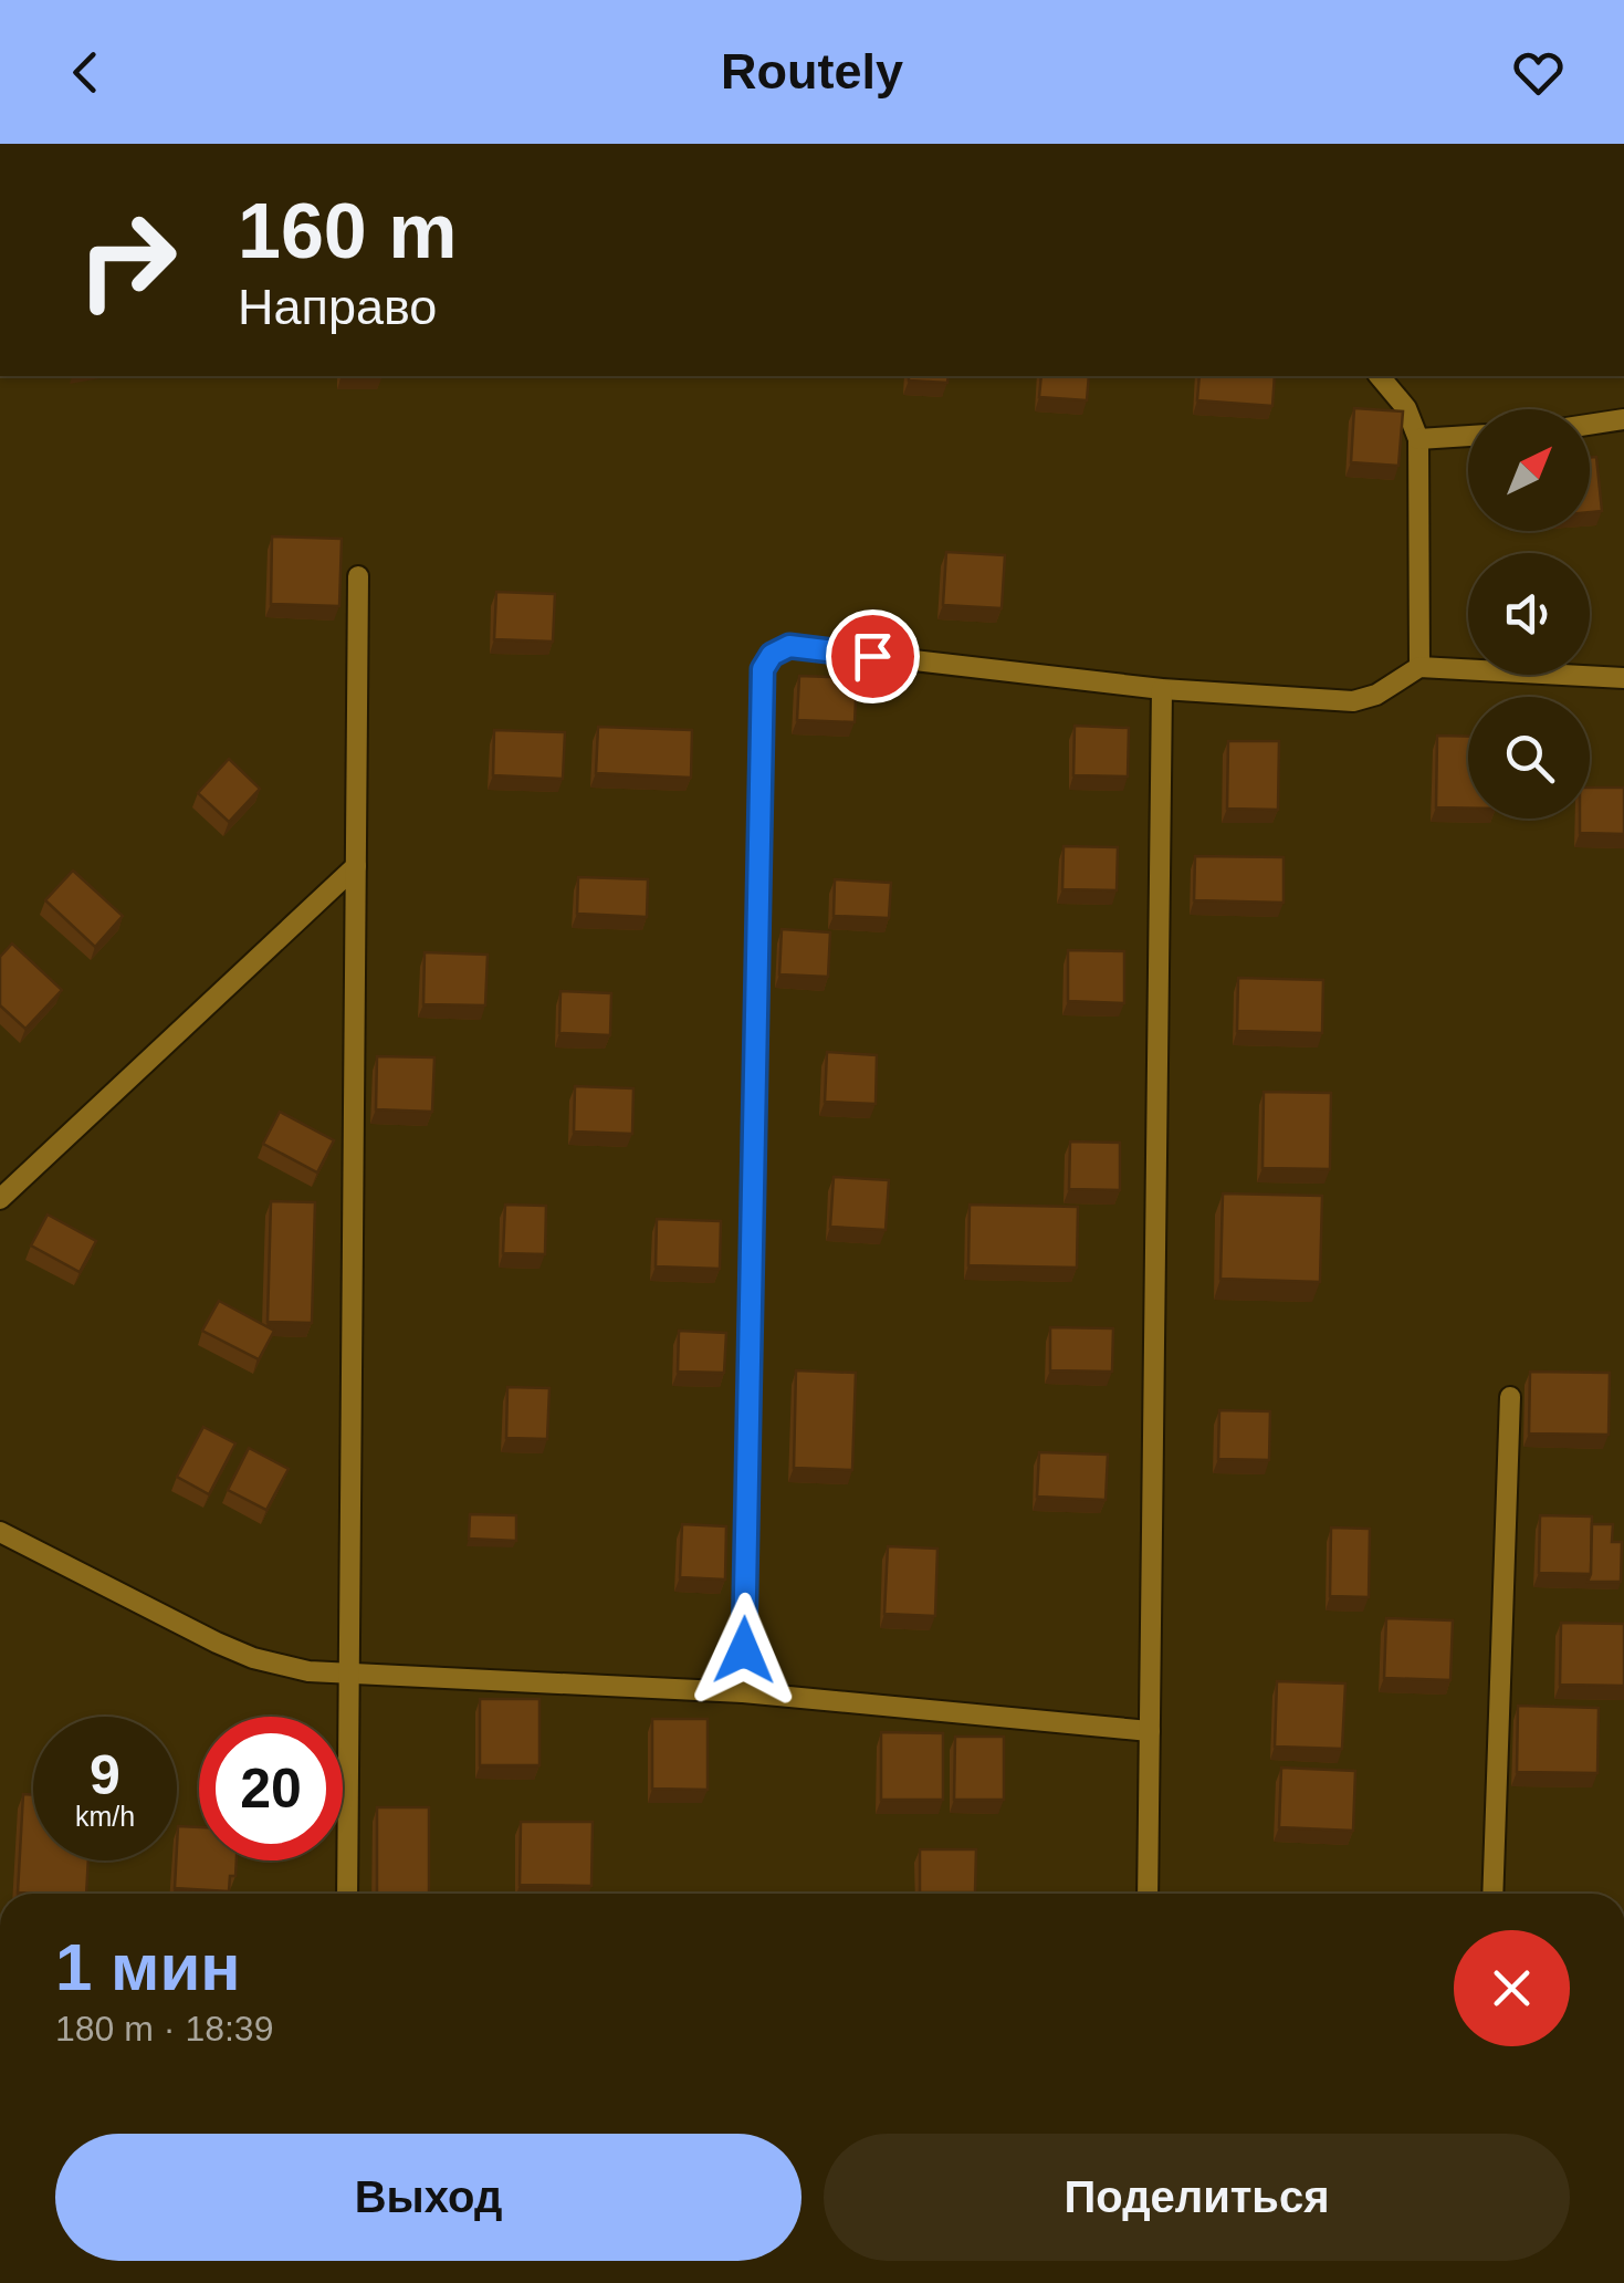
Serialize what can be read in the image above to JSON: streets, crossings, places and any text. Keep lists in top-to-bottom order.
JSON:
{
  "north": "top right",
  "page": {
    "header": "Routely",
    "turn": ["160 m", "Направо"],
    "speed": "9 km/h",
    "limit": "20",
    "heading": ["1 мин", "180 m · 18:39"],
    "buttons": ["Выход", "Поделиться"]
  }
}
